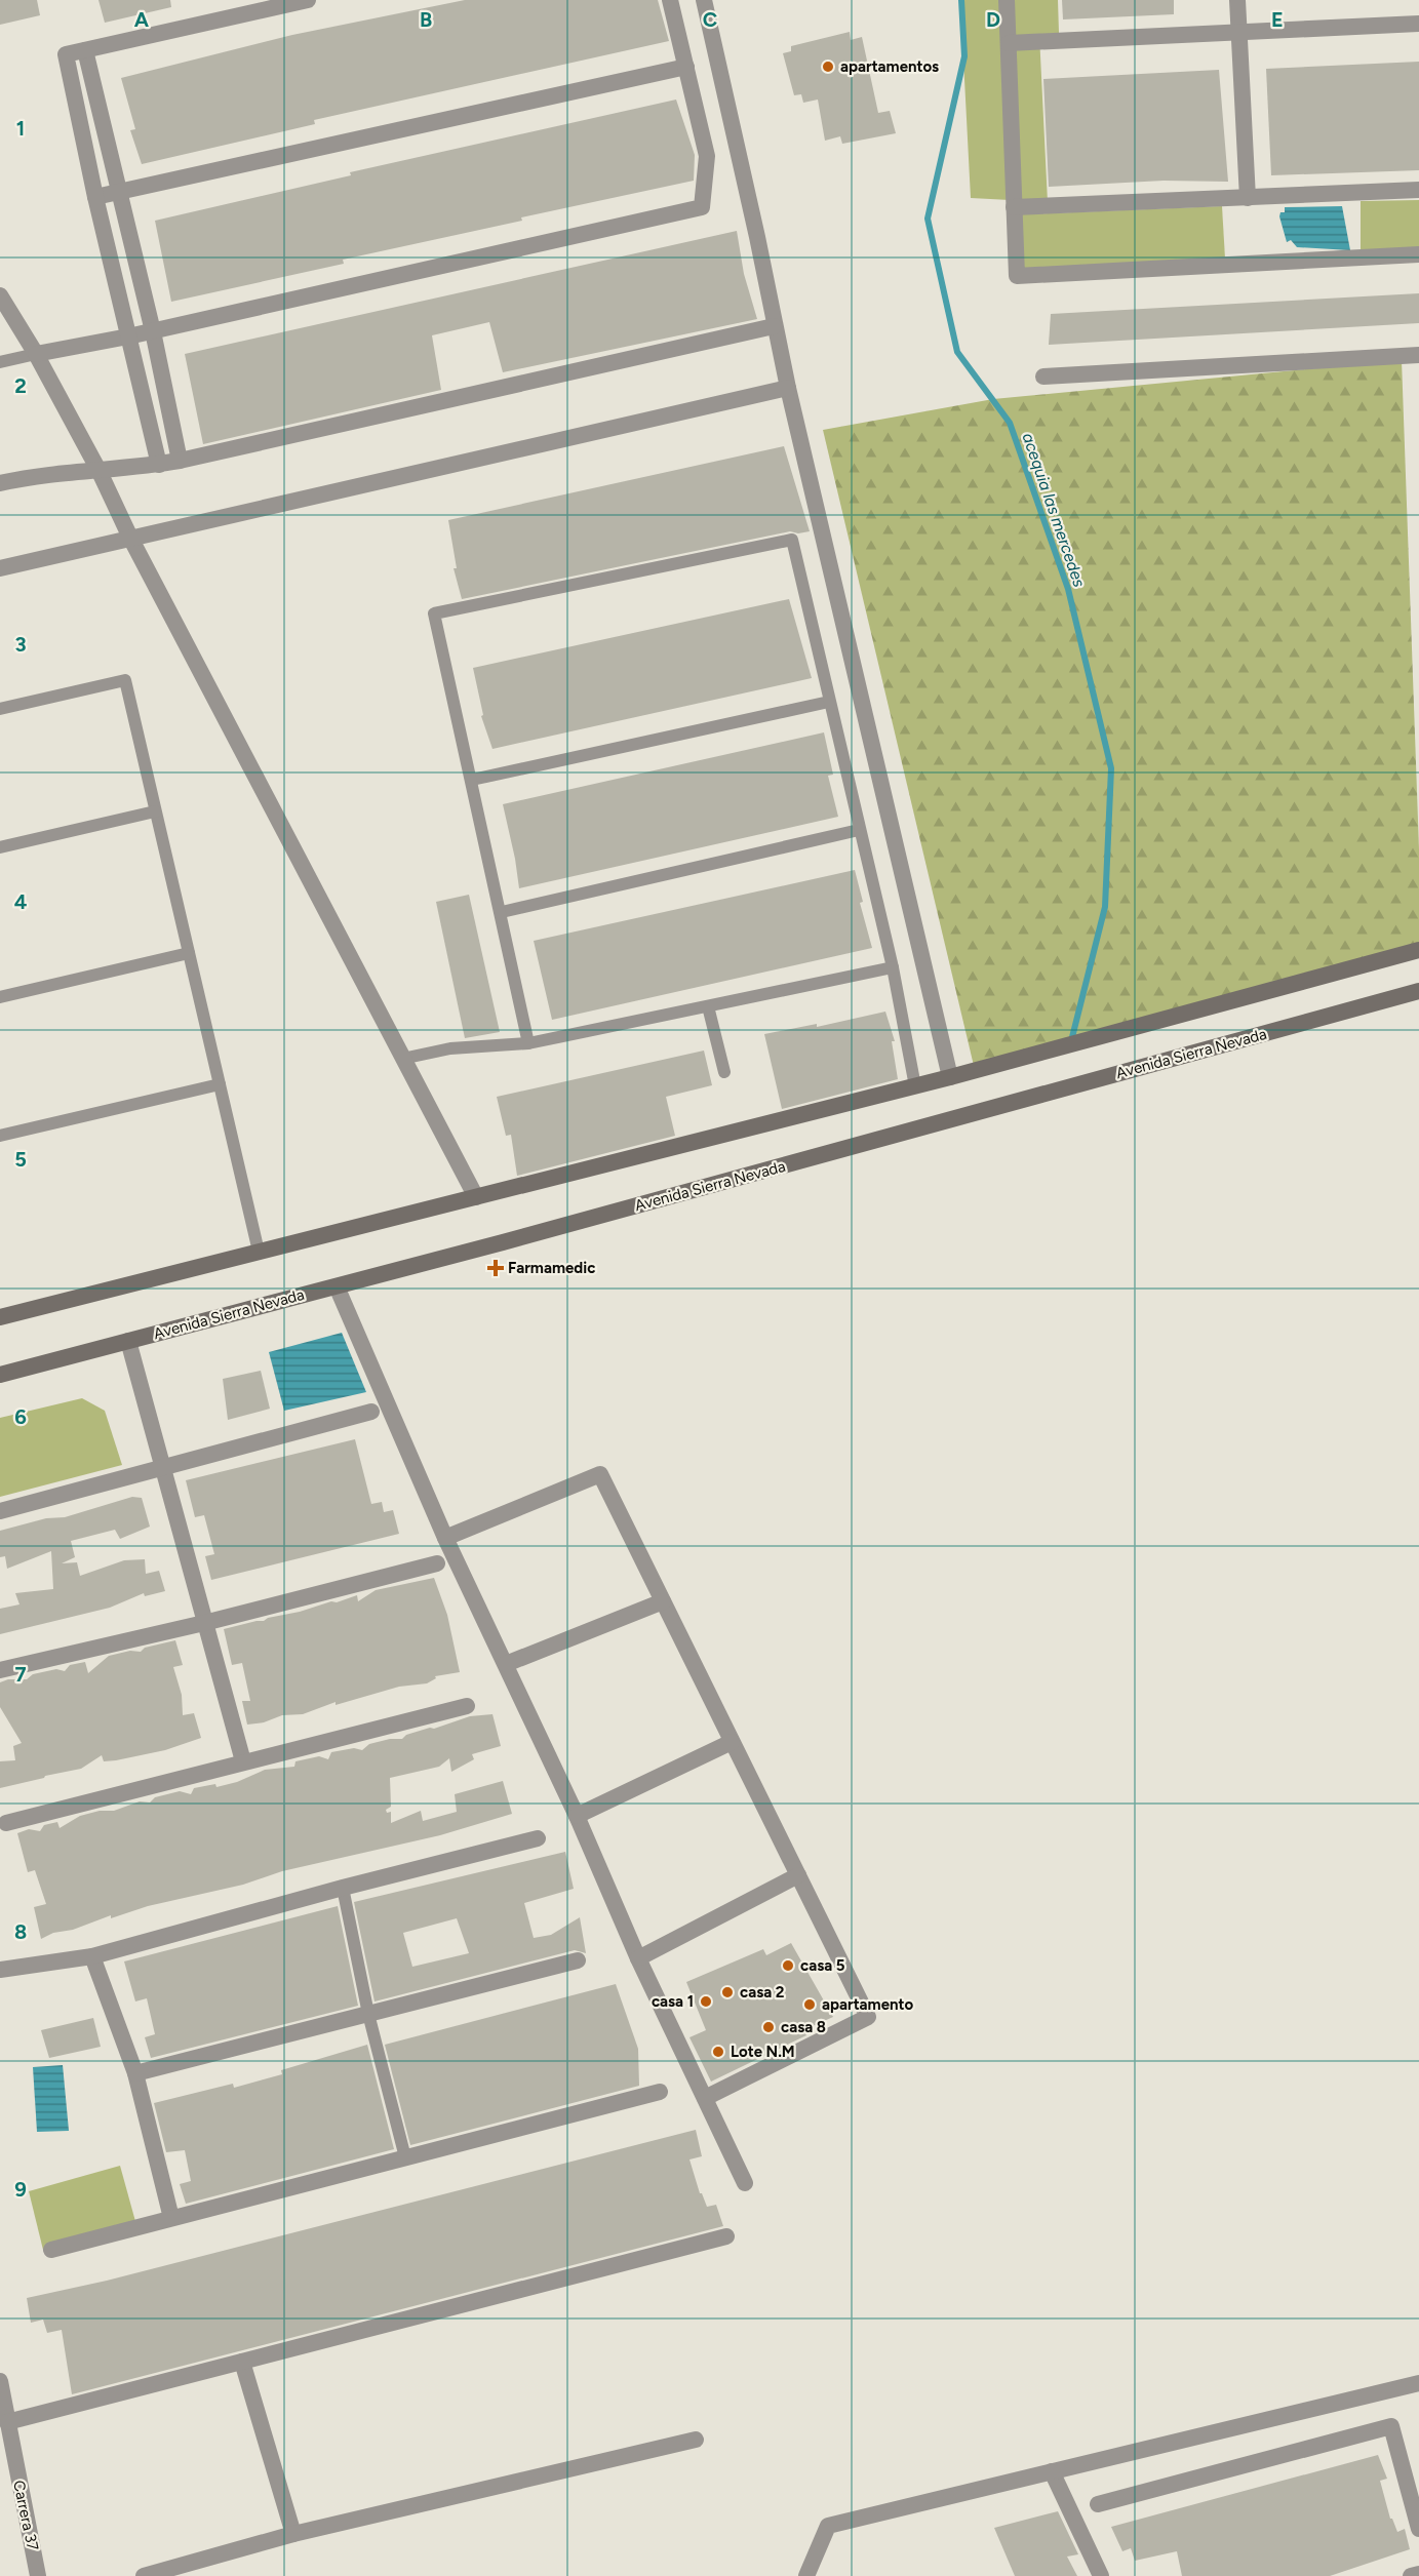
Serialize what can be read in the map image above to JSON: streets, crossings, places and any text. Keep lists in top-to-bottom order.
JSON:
{
  "streets": {
    "main road": ["Avenida Sierra Nevada"],
    "street": ["Carrera 37"]
  },
  "water": ["acequia las mercedes"],
  "places": {
    "other": [
      "apartamentos",
      "casa 5",
      "casa 2",
      "casa 1",
      "apartamento",
      "casa 8",
      "Lote N.M"
    ],
    "health": ["Farmamedic"]
  },
  "grid": {
    "columns": [
      "A",
      "B",
      "C",
      "D",
      "E"
    ],
    "rows": [
      "1",
      "2",
      "3",
      "4",
      "5",
      "6",
      "7",
      "8",
      "9"
    ]
  }
}
